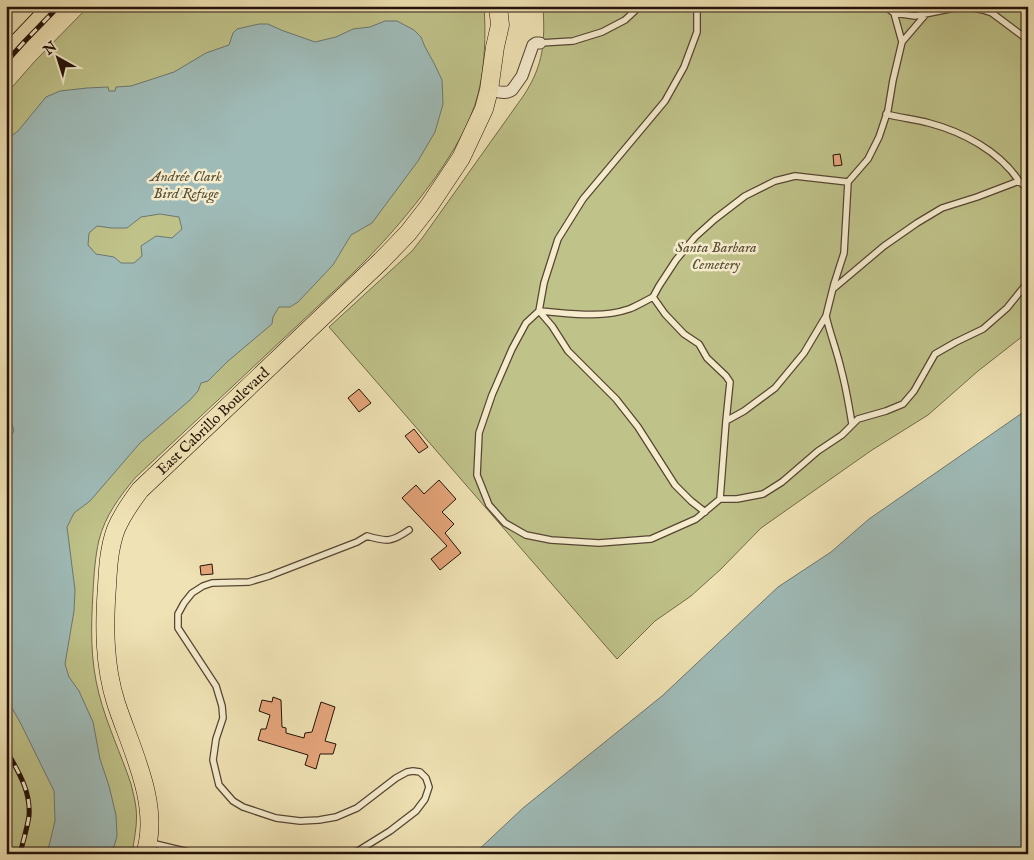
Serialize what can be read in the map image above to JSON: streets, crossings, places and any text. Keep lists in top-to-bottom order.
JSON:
{
  "streets": {
    "main road": ["East Cabrillo Boulevard"]
  },
  "parks": ["Andrée Clark Bird Refuge", "Santa Barbara Cemetery"],
  "north": "top left"
}
